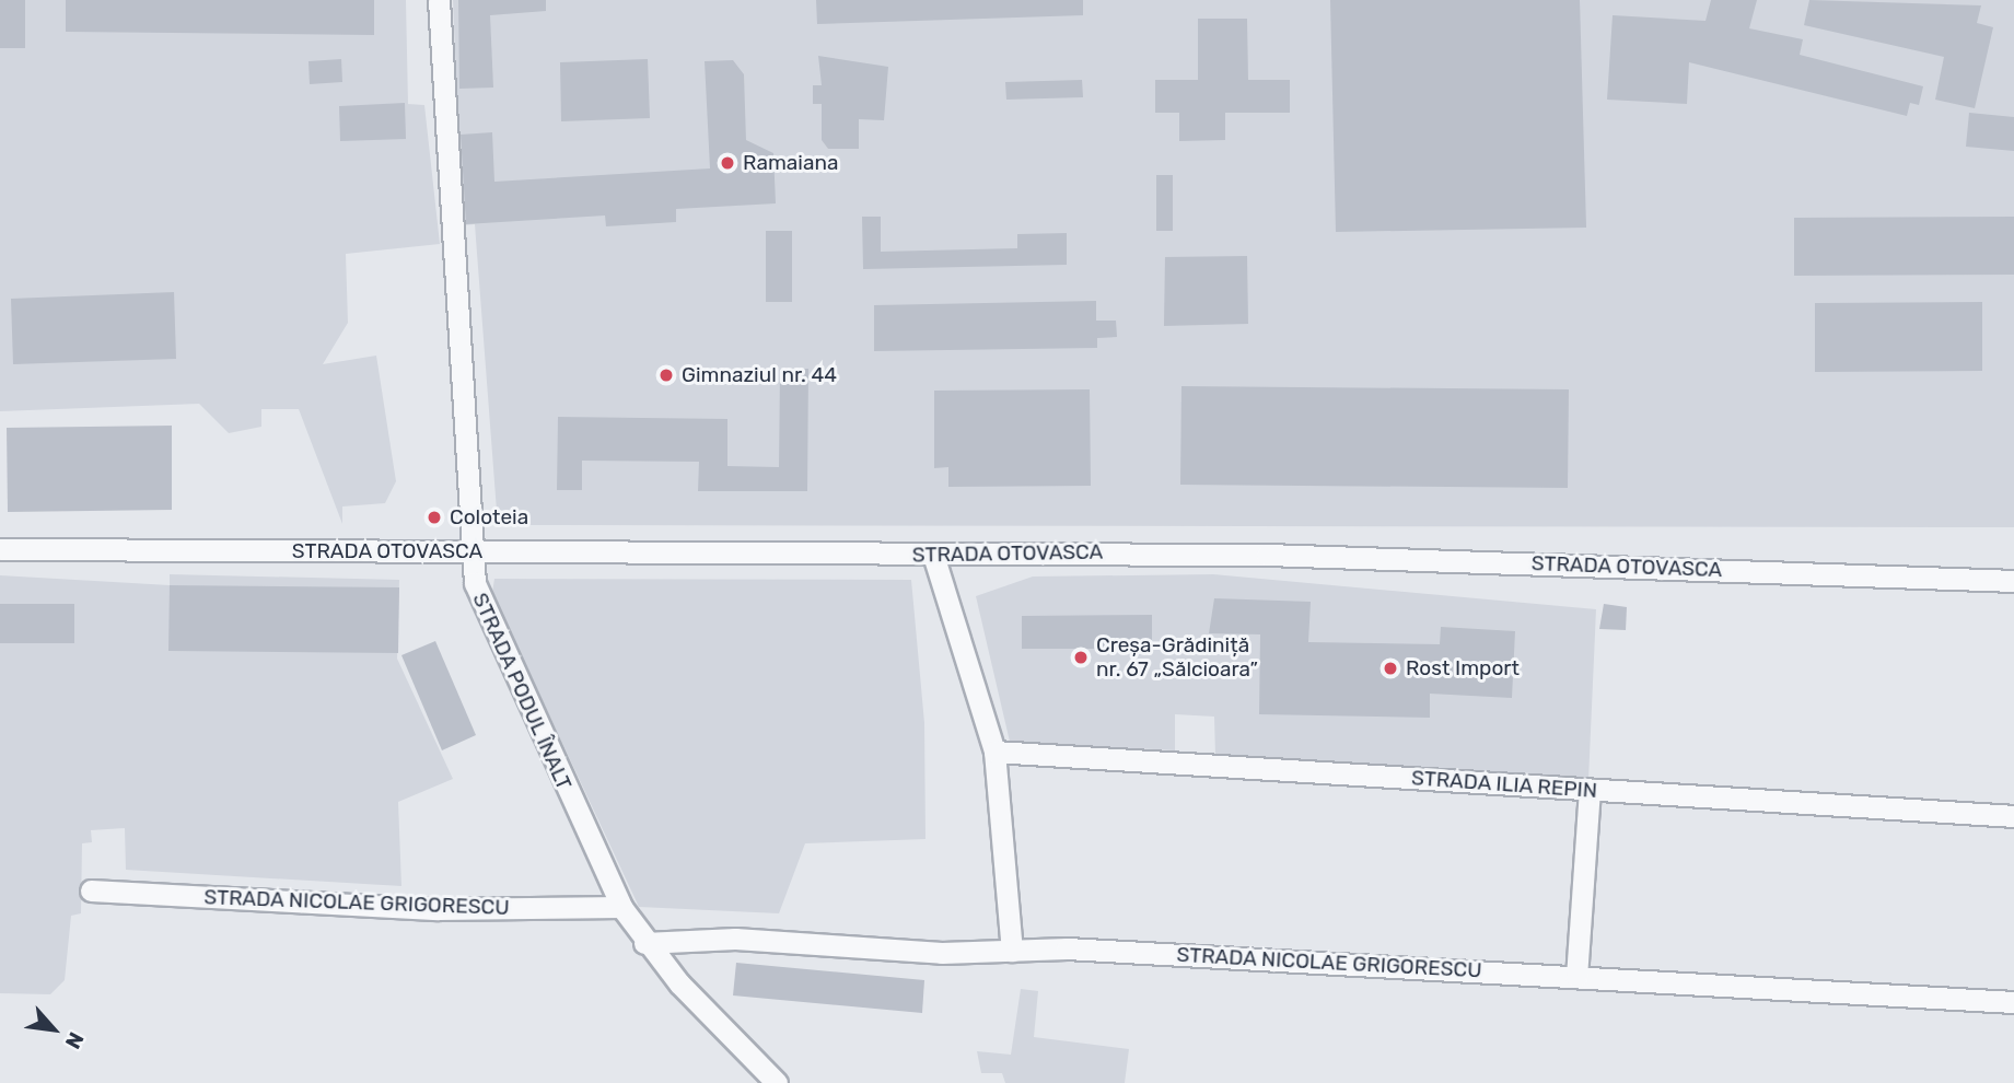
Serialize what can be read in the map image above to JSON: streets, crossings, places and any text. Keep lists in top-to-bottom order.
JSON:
{
  "streets": {
    "street": [
      "STRADA OTOVASCA",
      "STRADA PODUL ÎNALT",
      "STRADA ILIA REPIN",
      "STRADA NICOLAE GRIGORESCU"
    ]
  },
  "crossings": [
    ["STRADA OTOVASCA", "STRADA PODUL ÎNALT"],
    ["STRADA PODUL ÎNALT", "STRADA NICOLAE GRIGORESCU"]
  ],
  "places": [
    "Ramaiana",
    "Gimnaziul nr. 44",
    "Coloteia",
    "Creșa-Grădiniță nr. 67 „Sălcioara”",
    "Rost Import"
  ],
  "north": "bottom right"
}
